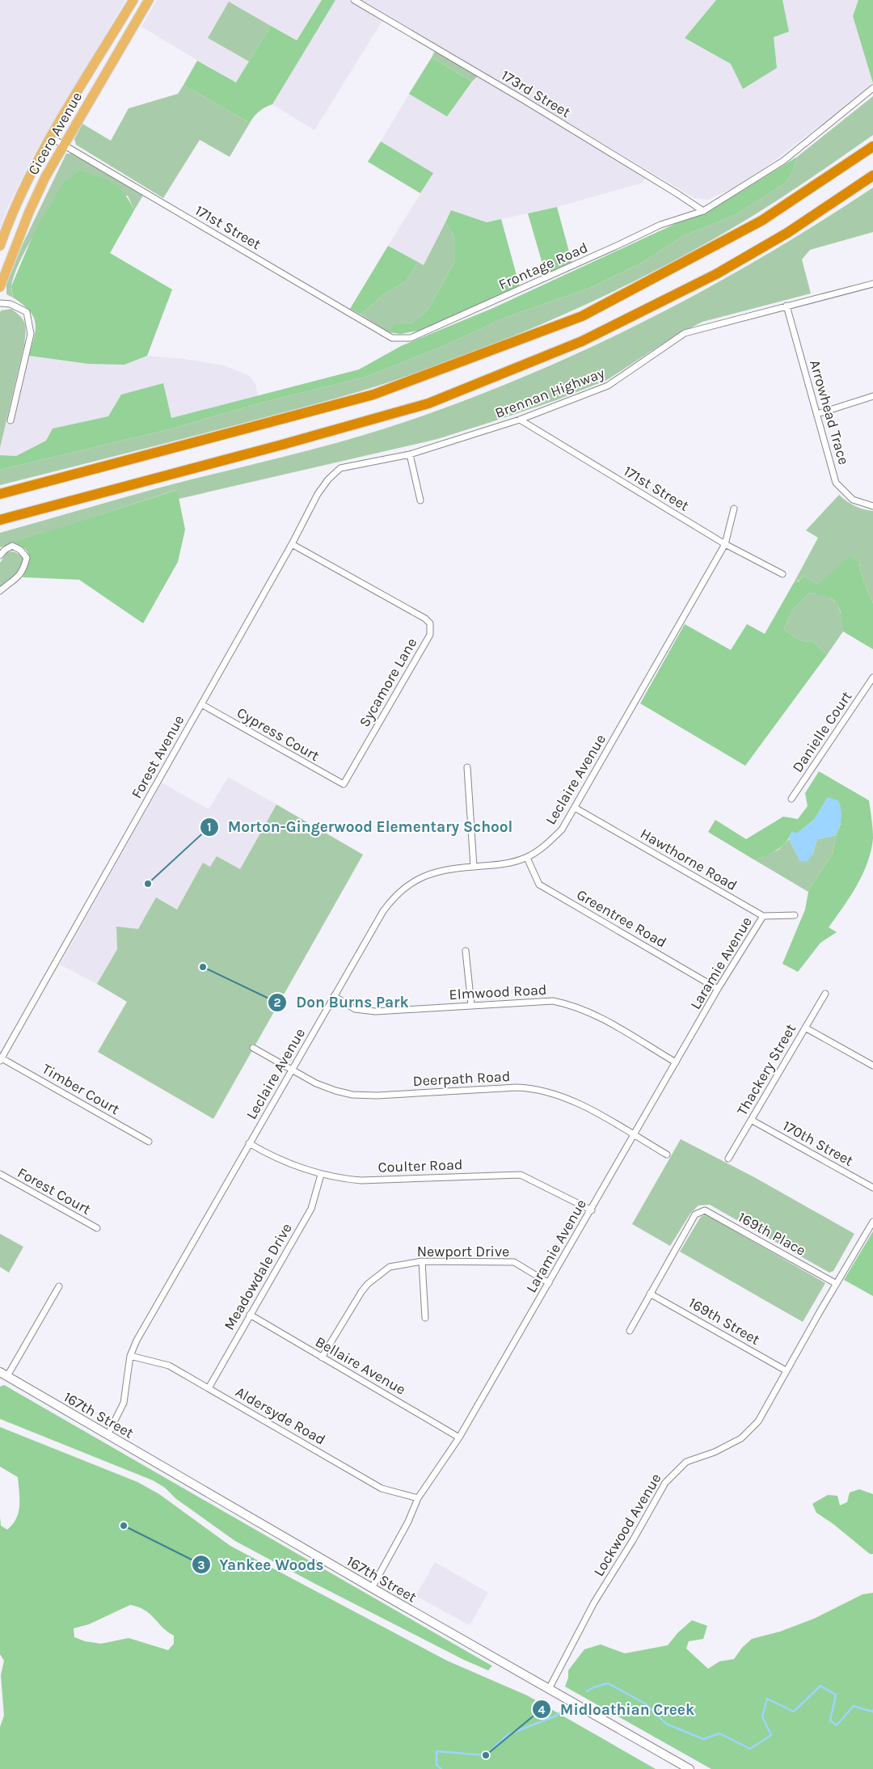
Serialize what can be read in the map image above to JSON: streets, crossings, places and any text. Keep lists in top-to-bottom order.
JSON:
{
  "streets": {
    "main road": ["Cicero Avenue", "167th Street"],
    "street": [
      "173rd Street",
      "171st Street",
      "Frontage Road",
      "Brennan Highway",
      "Arrowhead Trace",
      "Sycamore Lane",
      "Danielle Court",
      "Cypress Court",
      "Forest Avenue",
      "Leclaire Avenue",
      "Hawthorne Road",
      "Greentree Road",
      "Laramie Avenue",
      "Elmwood Road",
      "Thackery Street",
      "Deerpath Road",
      "Timber Court",
      "170th Street",
      "Coulter Road",
      "Forest Court",
      "169th Place",
      "Newport Drive",
      "Meadowdale Drive",
      "169th Street",
      "Bellaire Avenue",
      "Aldersyde Road",
      "Lockwood Avenue"
    ]
  },
  "crossings": [
    ["173rd Street", "Frontage Road"],
    ["Cicero Avenue", "171st Street"],
    ["171st Street", "Frontage Road"],
    ["171st Street", "Brennan Highway"],
    ["171st Street", "Leclaire Avenue"],
    ["Brennan Highway", "Arrowhead Trace"],
    ["Brennan Highway", "Forest Avenue"],
    ["Sycamore Lane", "Cypress Court"],
    ["Sycamore Lane", "Forest Avenue"],
    ["Cypress Court", "Forest Avenue"],
    ["Forest Avenue", "Timber Court"],
    ["Leclaire Avenue", "Hawthorne Road"],
    ["Leclaire Avenue", "Greentree Road"],
    ["Leclaire Avenue", "Elmwood Road"],
    ["Leclaire Avenue", "Deerpath Road"],
    ["Leclaire Avenue", "Coulter Road"],
    ["Leclaire Avenue", "167th Street"],
    ["Leclaire Avenue", "Aldersyde Road"],
    ["Hawthorne Road", "Laramie Avenue"],
    ["Greentree Road", "Laramie Avenue"],
    ["Laramie Avenue", "Elmwood Road"],
    ["Laramie Avenue", "Deerpath Road"],
    ["Laramie Avenue", "Coulter Road"],
    ["Laramie Avenue", "Newport Drive"],
    ["Laramie Avenue", "Bellaire Avenue"],
    ["Laramie Avenue", "167th Street"],
    ["Laramie Avenue", "Aldersyde Road"],
    ["Thackery Street", "170th Street"],
    ["Coulter Road", "Meadowdale Drive"],
    ["169th Place", "169th Street"],
    ["169th Place", "Lockwood Avenue"],
    ["Newport Drive", "Bellaire Avenue"],
    ["Meadowdale Drive", "Bellaire Avenue"],
    ["Meadowdale Drive", "Aldersyde Road"],
    ["169th Street", "Lockwood Avenue"],
    ["167th Street", "Lockwood Avenue"]
  ],
  "places": [
    "Morton-Gingerwood Elementary School",
    "Don Burns Park",
    "Yankee Woods",
    "Midloathian Creek"
  ]
}
